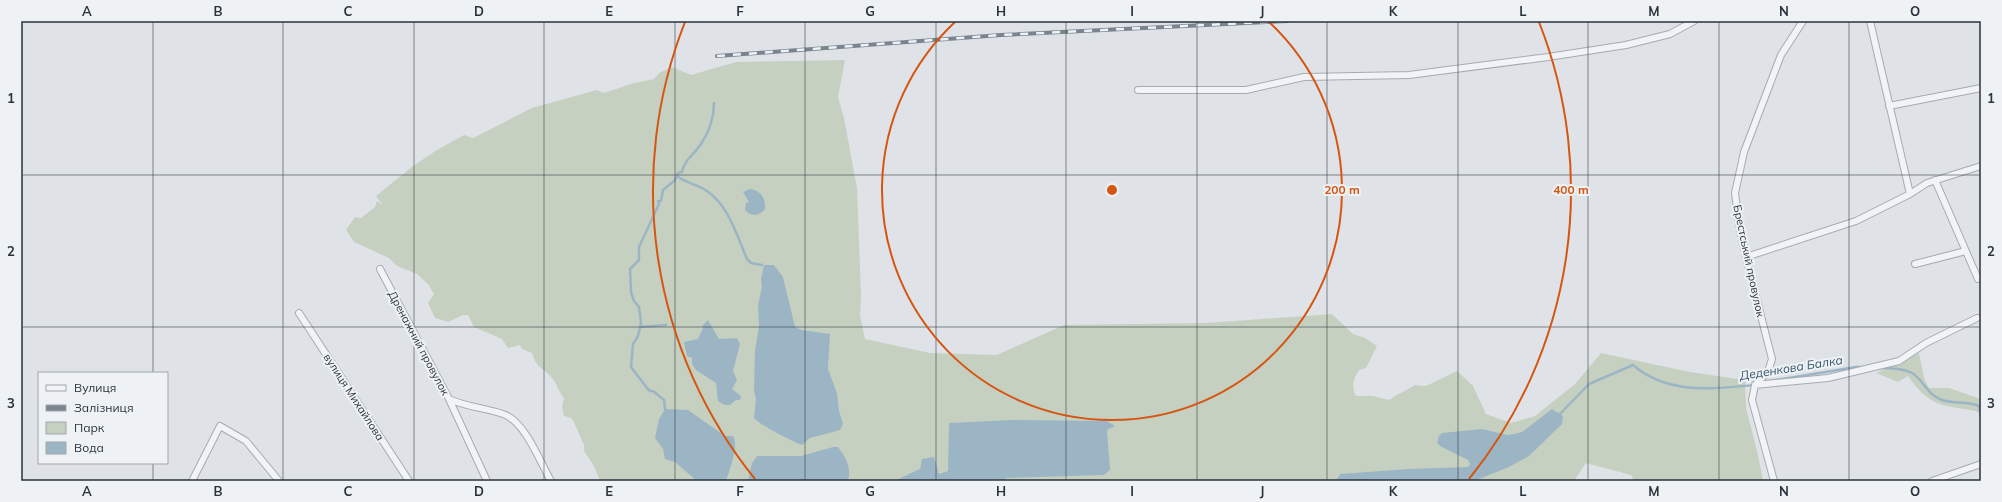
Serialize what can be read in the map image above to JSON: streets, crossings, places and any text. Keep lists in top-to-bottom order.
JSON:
{
  "streets": {
    "street": ["Брестський провулок", "Дренажний провулок", "вулиця Михайлова"]
  },
  "water": ["Деденкова Балка"],
  "legend": [
    "Вулиця",
    "Залізниця",
    "Парк",
    "Вода"
  ],
  "grid": {
    "columns": [
      "A",
      "B",
      "C",
      "D",
      "E",
      "F",
      "G",
      "H",
      "I",
      "J",
      "K",
      "L",
      "M",
      "N",
      "O"
    ],
    "rows": ["1", "2", "3"]
  },
  "rings": ["200 m", "400 m"]
}
